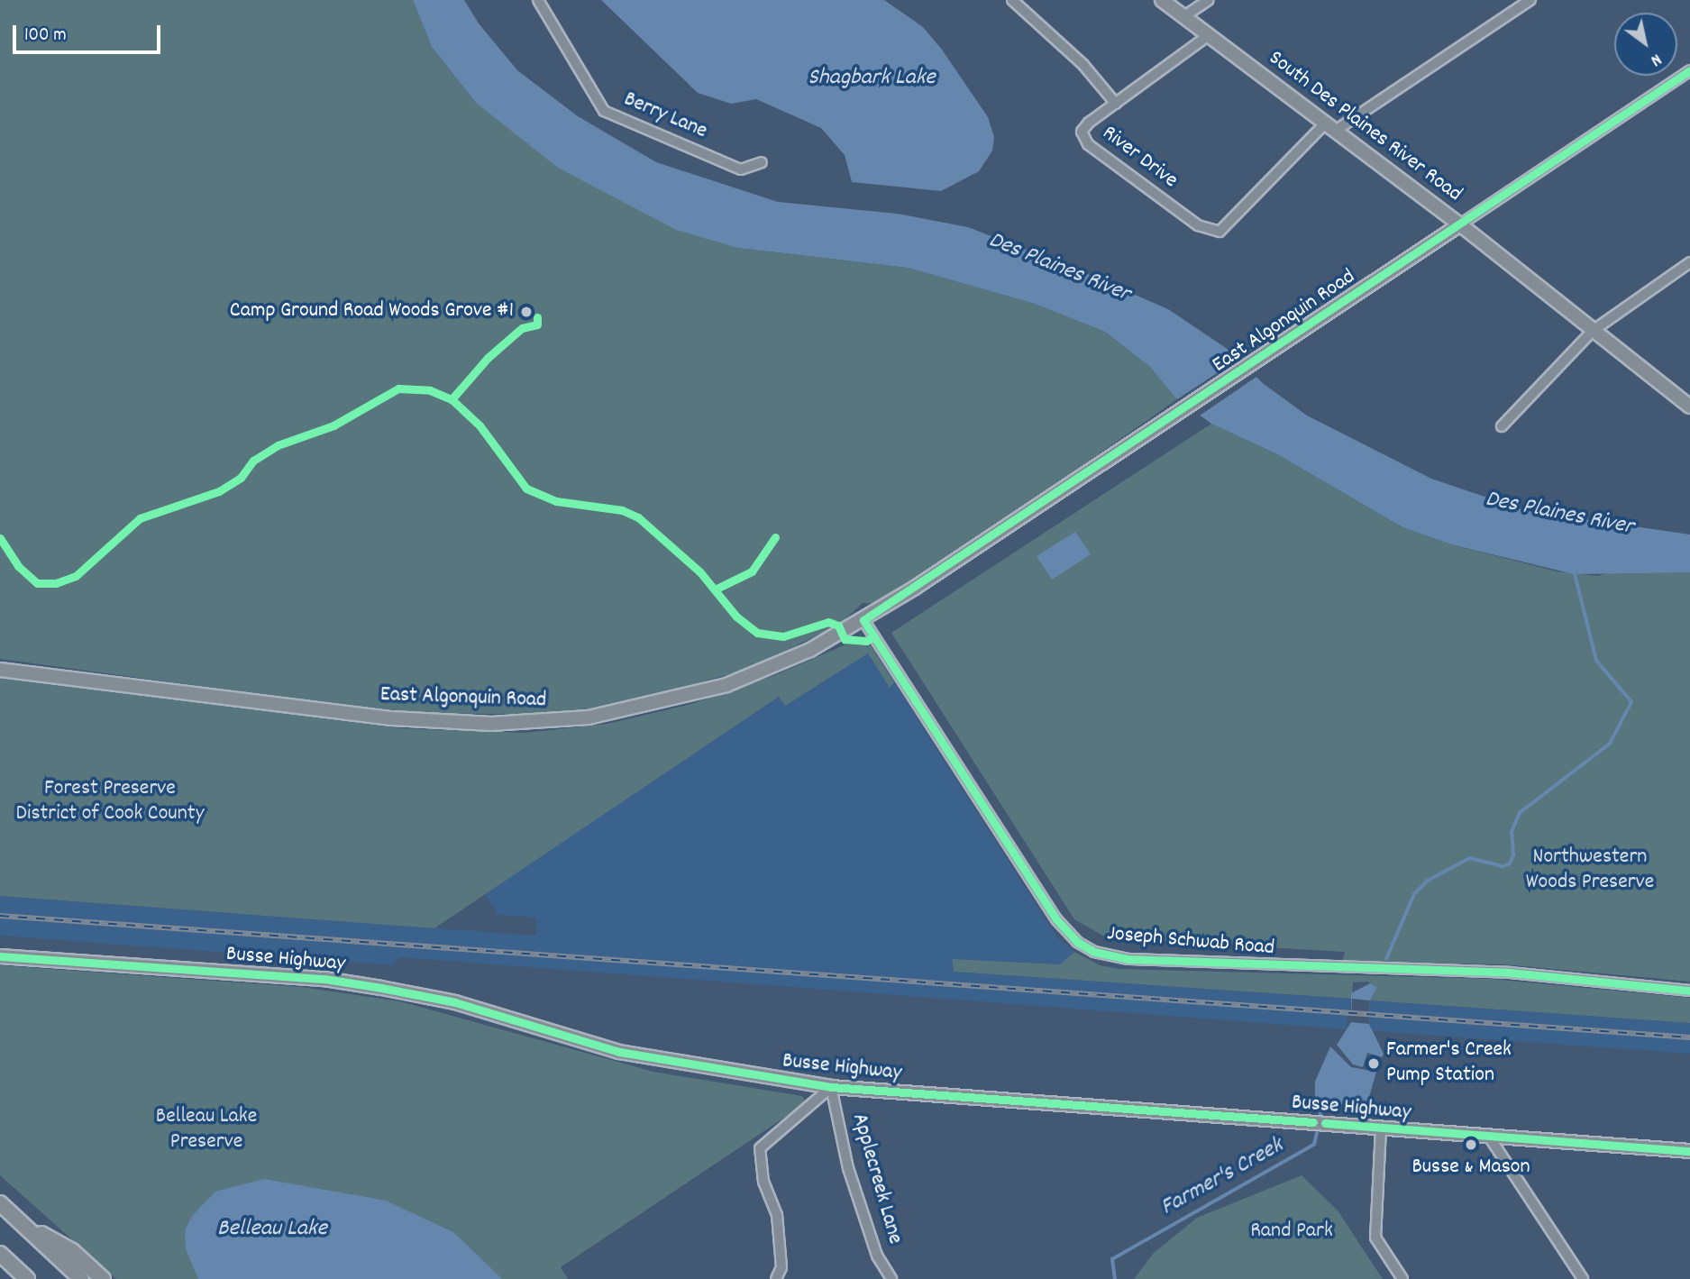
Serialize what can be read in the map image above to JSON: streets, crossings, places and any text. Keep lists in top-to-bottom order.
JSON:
{
  "streets": {
    "main road": ["South Des Plaines River Road", "East Algonquin Road", "Busse Highway"],
    "street": [
      "Berry Lane",
      "River Drive",
      "Joseph Schwab Road",
      "Applecreek Lane"
    ]
  },
  "crossings": [
    ["South Des Plaines River Road", "River Drive"],
    ["South Des Plaines River Road", "East Algonquin Road"],
    ["East Algonquin Road", "Joseph Schwab Road"],
    ["Busse Highway", "Applecreek Lane"]
  ],
  "water": [
    "Shagbark Lake",
    "Des Plaines River",
    "Farmer's Creek",
    "Belleau Lake"
  ],
  "parks": [
    "Forest Preserve District of Cook County",
    "Northwestern Woods Preserve",
    "Belleau Lake Preserve",
    "Rand Park"
  ],
  "places": ["Camp Ground Road Woods Grove #1", "Farmer's Creek Pump Station", "Busse & Mason"],
  "scale_bar": "100 m",
  "north": "bottom right"
}
